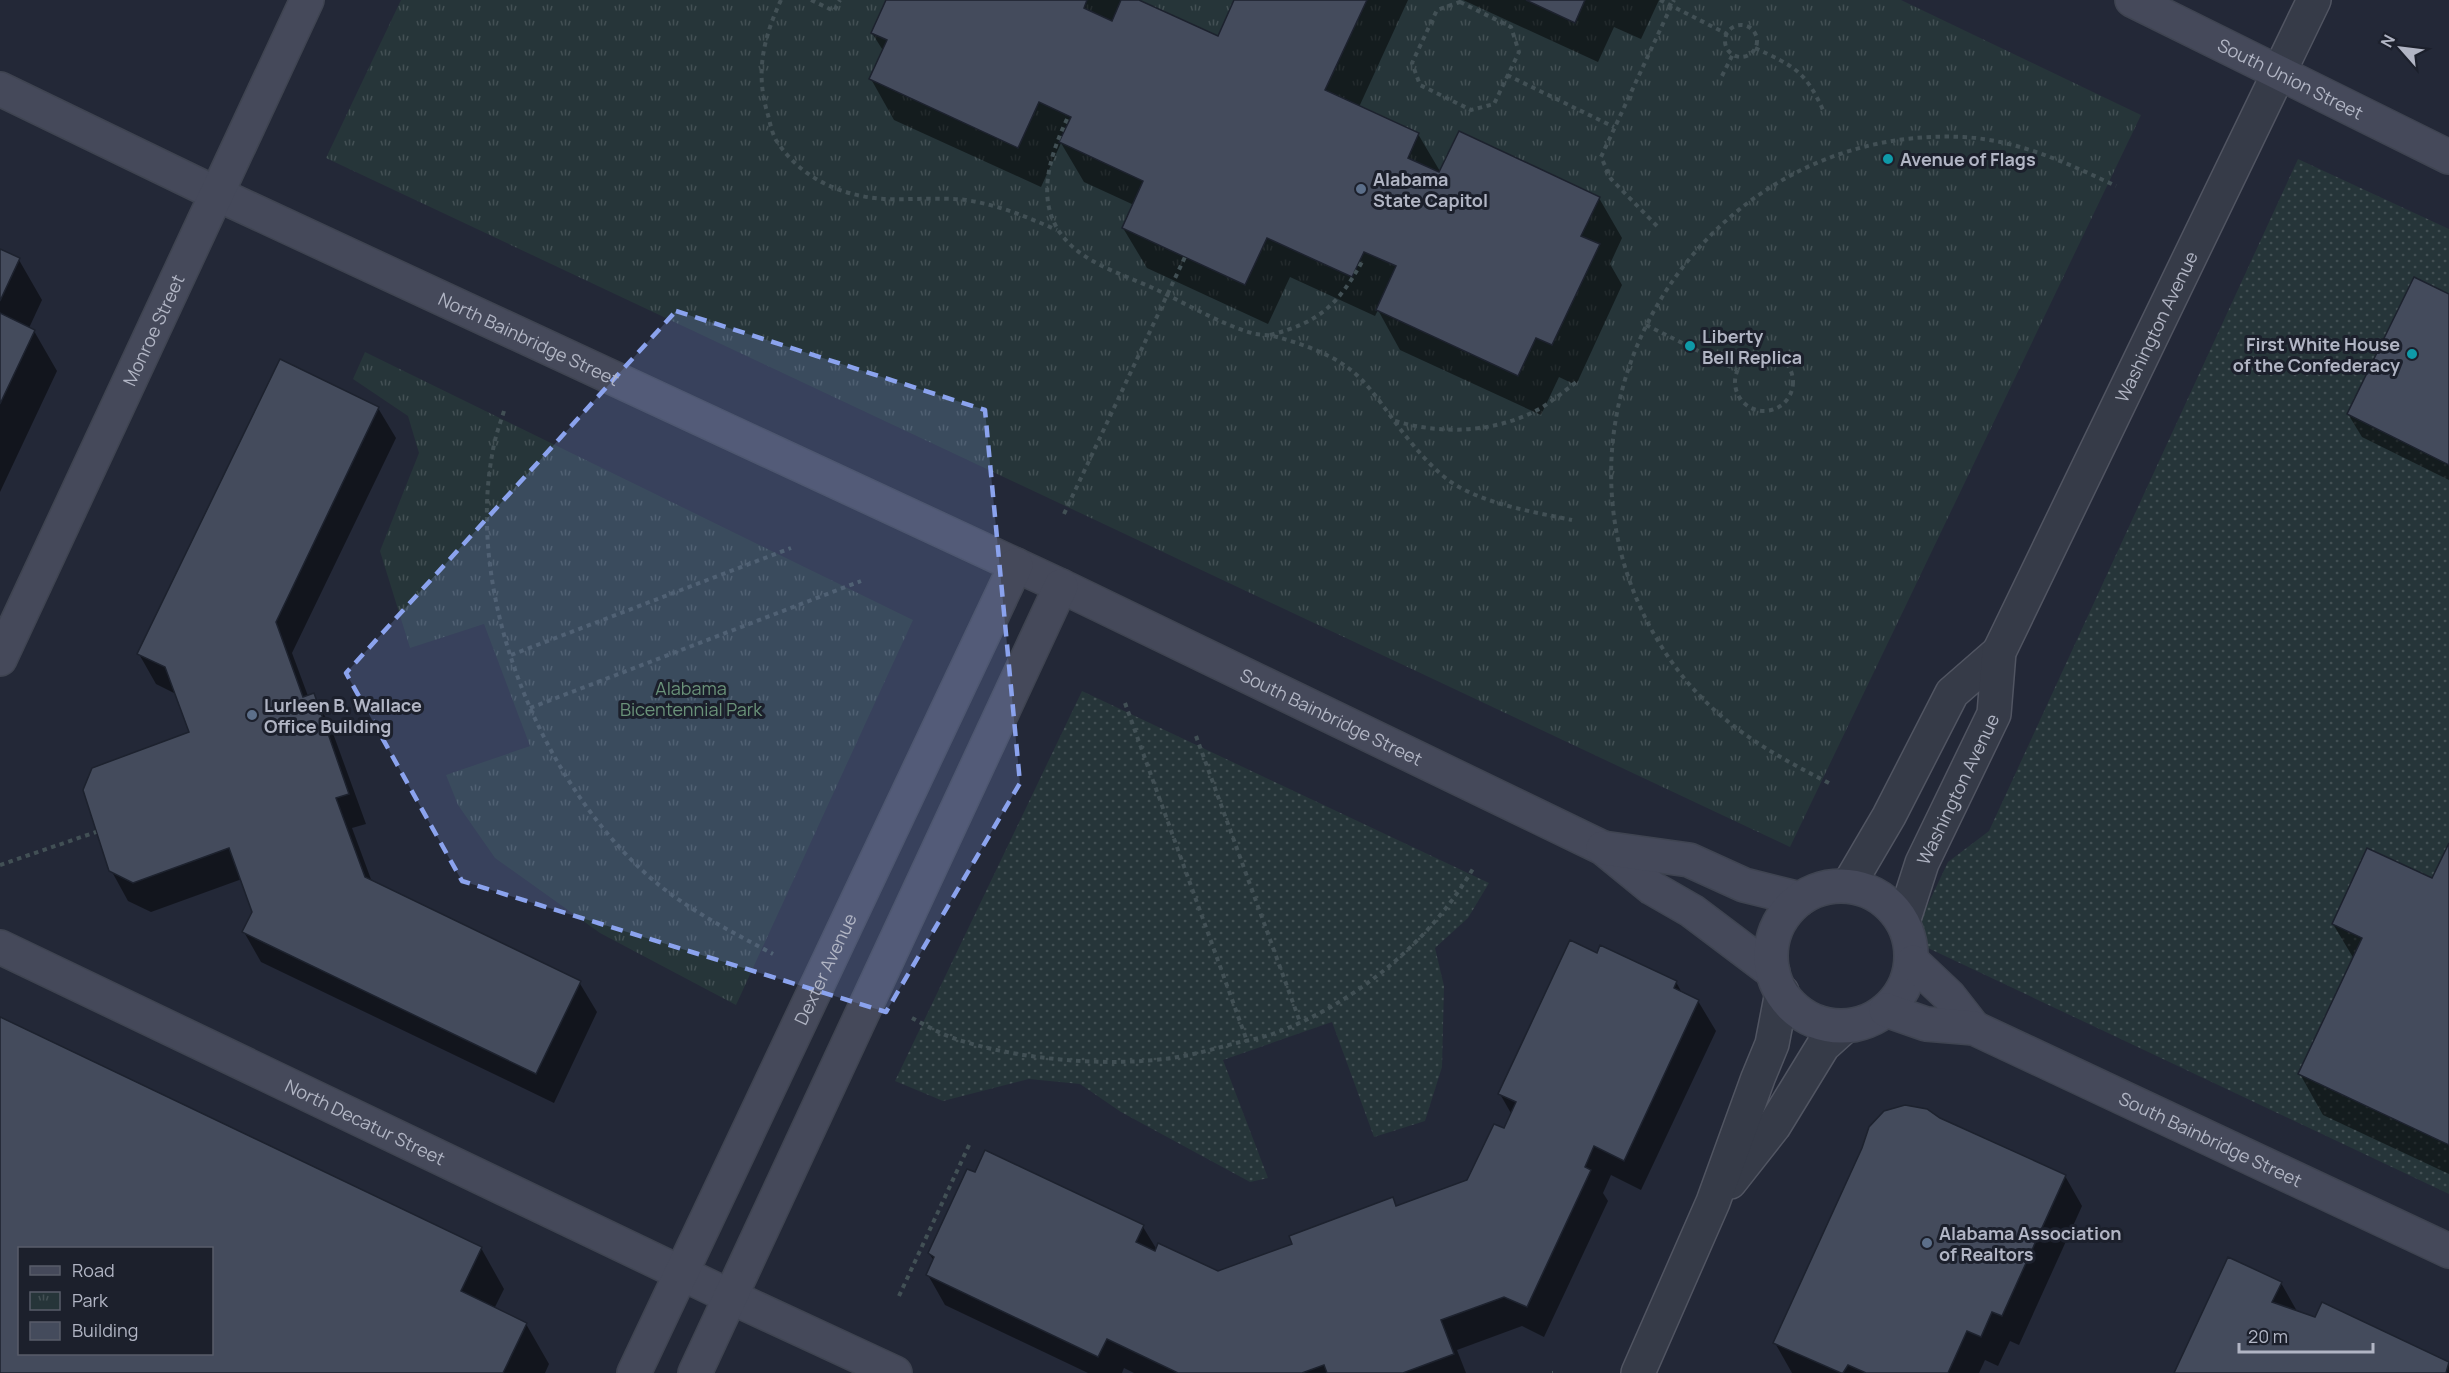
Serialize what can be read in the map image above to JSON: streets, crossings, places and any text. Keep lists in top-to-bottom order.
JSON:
{
  "streets": {
    "street": [
      "South Union Street",
      "Washington Avenue",
      "Monroe Street",
      "North Bainbridge Street",
      "South Bainbridge Street",
      "Dexter Avenue",
      "North Decatur Street"
    ]
  },
  "crossings": [
    ["South Union Street", "Washington Avenue"],
    ["Washington Avenue", "South Bainbridge Street"],
    ["Monroe Street", "North Bainbridge Street"],
    ["North Bainbridge Street", "South Bainbridge Street"],
    ["North Bainbridge Street", "Dexter Avenue"],
    ["Dexter Avenue", "North Decatur Street"]
  ],
  "parks": ["Alabama Bicentennial Park"],
  "places": [
    "Avenue of Flags",
    "Alabama State Capitol",
    "Liberty Bell Replica",
    "First White House of the Confederacy",
    "Lurleen B. Wallace Office Building",
    "Alabama Association of Realtors"
  ],
  "legend": ["Road", "Park", "Building"],
  "scale_bar": "20 m",
  "north": "top left"
}
